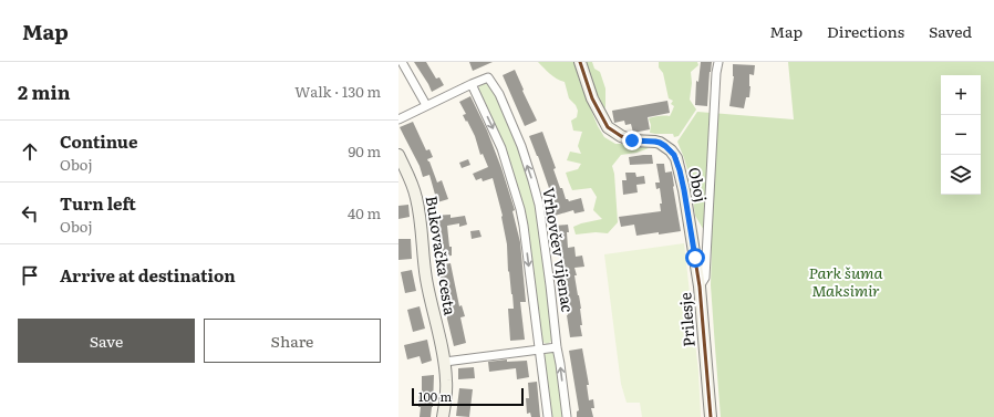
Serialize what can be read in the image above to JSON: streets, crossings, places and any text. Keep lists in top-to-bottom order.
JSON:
{
  "streets": {
    "street": [
      "Oboj",
      "Vrhovčev vijenac",
      "Bukovačka cesta",
      "Prilesje"
    ]
  },
  "crossings": [
    ["Oboj", "Prilesje"]
  ],
  "parks": ["Park šuma Maksimir"],
  "scale_bar": "100 m",
  "page": {
    "header": "Map",
    "nav": ["Map", "Directions", "Saved"],
    "heading": ["2 min", "Walk · 130 m"],
    "map_buttons": ["+", "−"],
    "list": [
      ["Continue", "Oboj", "90 m"],
      ["Turn left", "Oboj", "40 m"],
      "Arrive at destination"
    ],
    "buttons": ["Save", "Share"],
    "scale": "100 m"
  }
}
